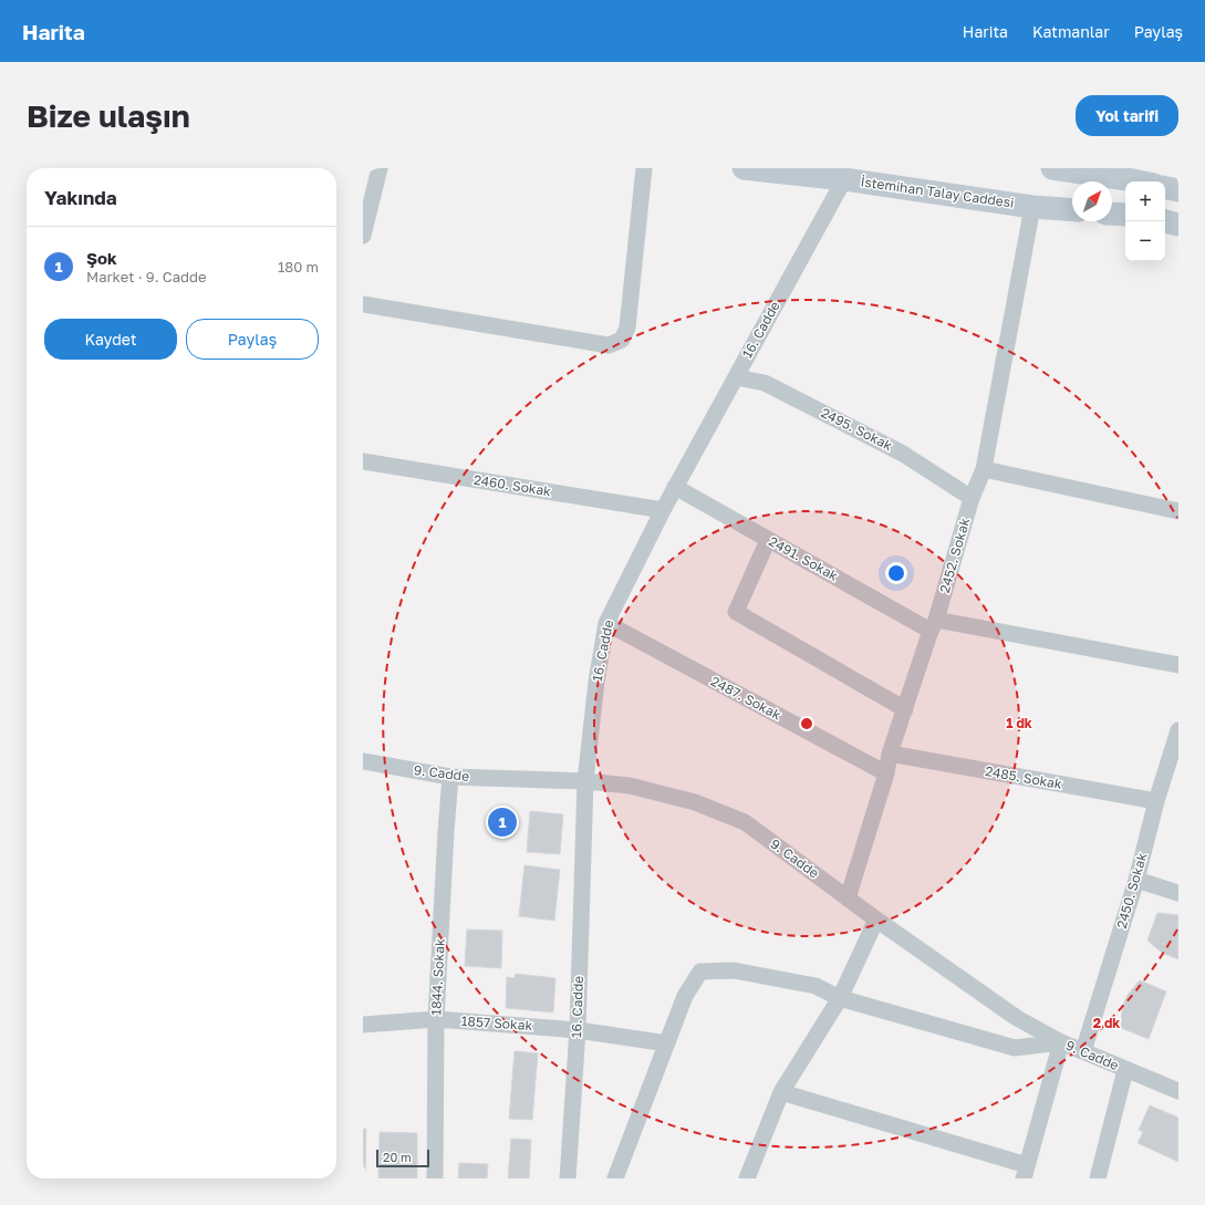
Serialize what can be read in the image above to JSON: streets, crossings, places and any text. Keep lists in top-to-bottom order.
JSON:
{
  "streets": {
    "street": [
      "İstemihan Talay Caddesi",
      "16. Cadde",
      "2495. Sokak",
      "2460. Sokak",
      "2452. Sokak",
      "2491. Sokak",
      "2487. Sokak",
      "9. Cadde",
      "2485. Sokak",
      "2450. Sokak",
      "1844. Sokak",
      "1857 Sokak"
    ]
  },
  "crossings": [
    ["İstemihan Talay Caddesi", "16. Cadde"],
    ["İstemihan Talay Caddesi", "2452. Sokak"],
    ["16. Cadde", "2495. Sokak"],
    ["16. Cadde", "2460. Sokak"],
    ["16. Cadde", "2491. Sokak"],
    ["16. Cadde", "2487. Sokak"],
    ["16. Cadde", "9. Cadde"],
    ["16. Cadde", "1857 Sokak"],
    ["2495. Sokak", "2452. Sokak"],
    ["2452. Sokak", "2491. Sokak"],
    ["2452. Sokak", "2487. Sokak"],
    ["2452. Sokak", "9. Cadde"],
    ["2452. Sokak", "2485. Sokak"],
    ["9. Cadde", "2450. Sokak"],
    ["9. Cadde", "1844. Sokak"],
    ["2485. Sokak", "2450. Sokak"],
    ["1844. Sokak", "1857 Sokak"]
  ],
  "scale_bar": "20 m",
  "north": "top right",
  "page": {
    "header": "Harita",
    "nav": ["Harita", "Katmanlar", "Paylaş"],
    "buttons": [
      "Yol tarifi",
      ["Kaydet", "Paylaş"]
    ],
    "title": "Bize ulaşın",
    "heading": "Yakında",
    "map_buttons": ["+", "−"],
    "list": [
      {
        "mark": "1",
        "name": "Şok",
        "note": "Market · 9. Cadde",
        "value": "180 m"
      }
    ],
    "pins": "1",
    "scale": "20 m"
  },
  "rings": ["1 dk", "2 dk"]
}
